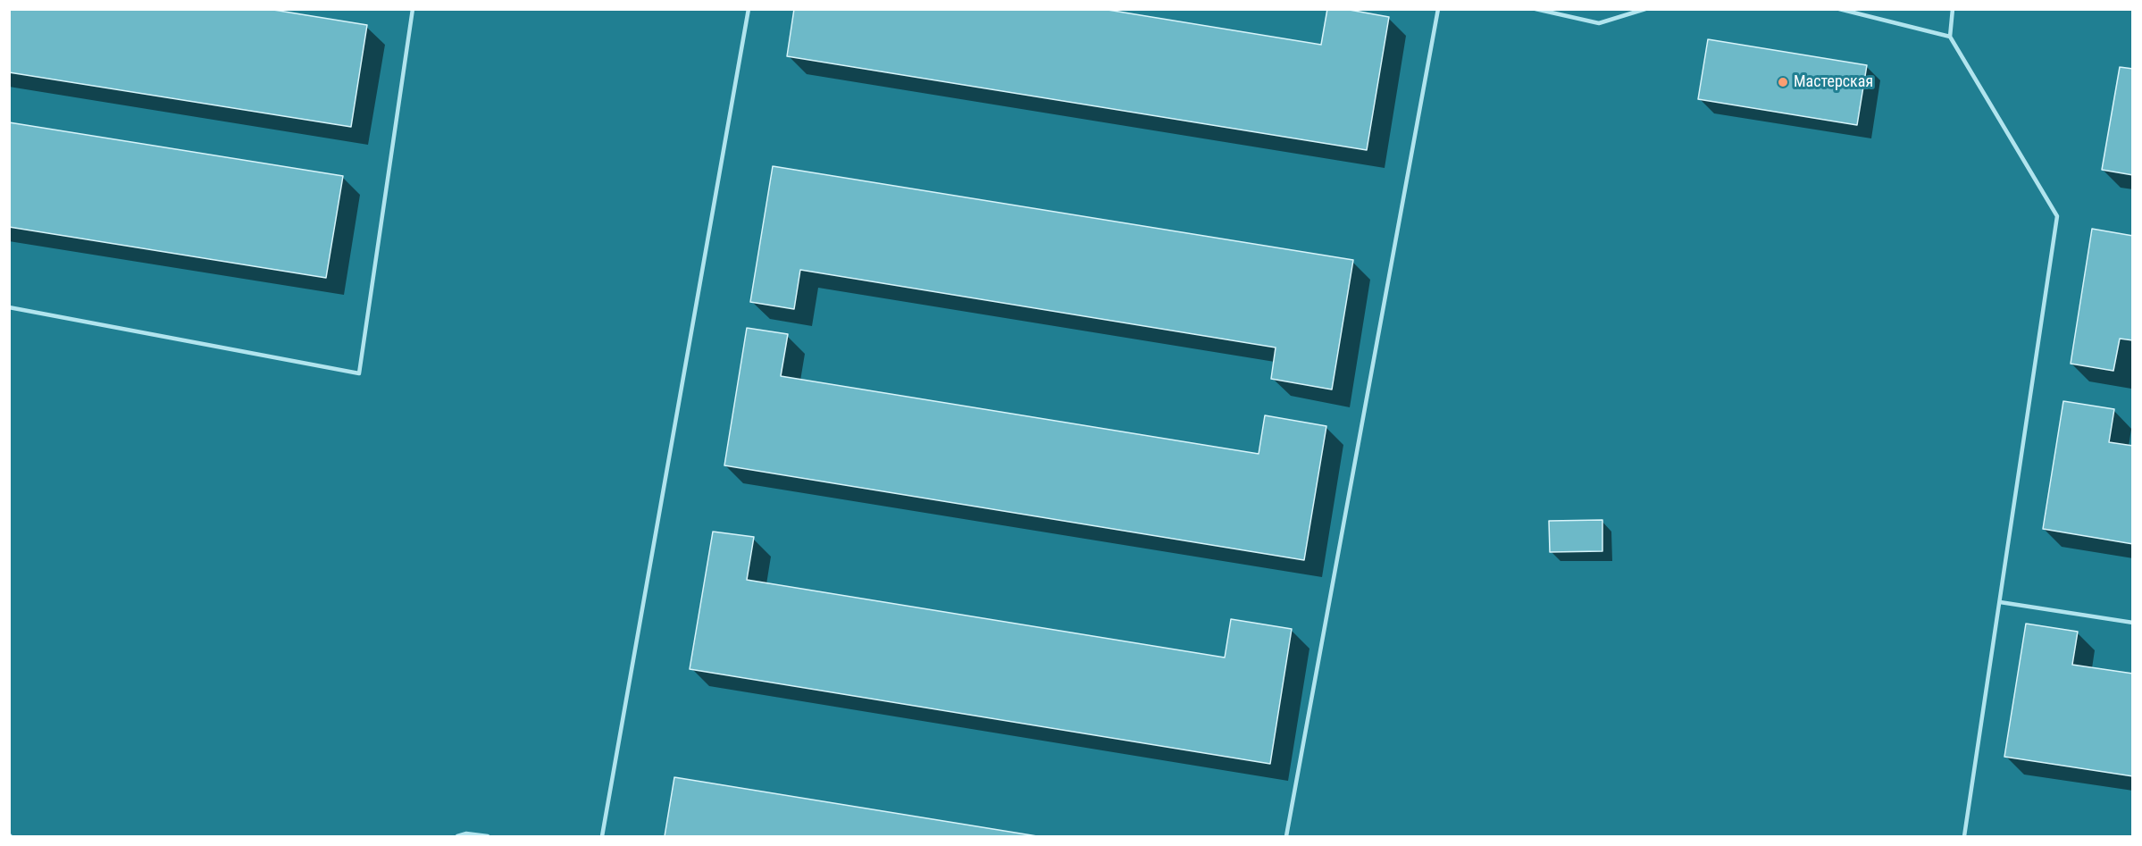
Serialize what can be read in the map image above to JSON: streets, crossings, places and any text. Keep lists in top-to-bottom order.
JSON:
{
  "places": ["Мастерская"]
}
